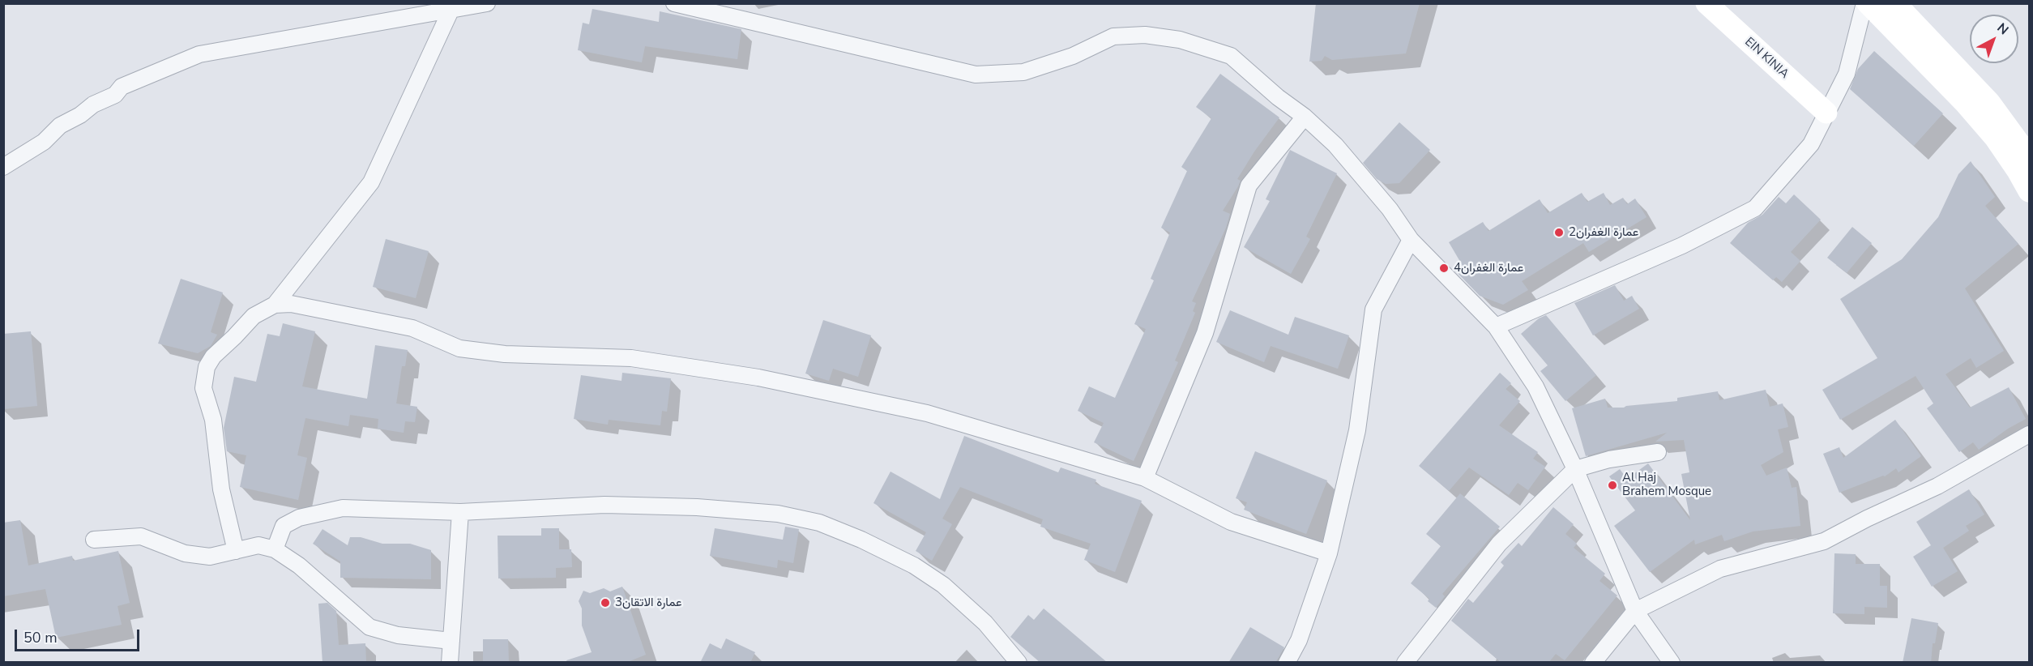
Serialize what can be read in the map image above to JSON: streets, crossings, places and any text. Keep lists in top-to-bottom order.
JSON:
{
  "streets": {
    "main road": ["EIN KINIA"]
  },
  "places": [
    "عمارة الغفران2",
    "عمارة الغفران4",
    "Al Haj Brahem Mosque",
    "عمارة الاتقان3"
  ],
  "scale_bar": "50 m",
  "north": "top right"
}
